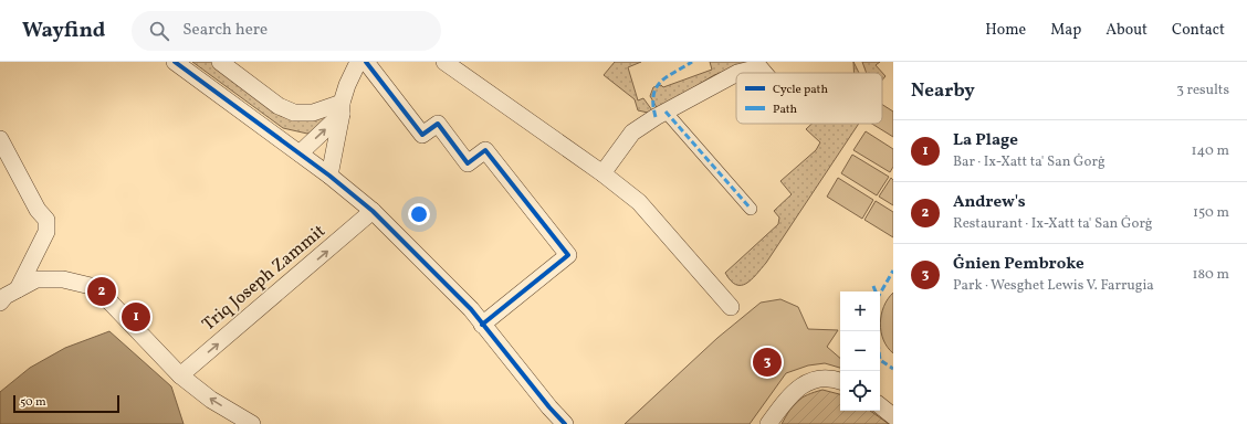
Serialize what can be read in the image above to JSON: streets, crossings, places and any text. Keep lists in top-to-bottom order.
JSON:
{
  "streets": {
    "street": ["Triq Joseph Zammit"]
  },
  "one_way": ["Triq Joseph Zammit"],
  "legend": ["Cycle path", "Path"],
  "scale_bar": "50 m",
  "page": {
    "header": "Wayfind",
    "search": "Search here",
    "nav": [
      "Home",
      "Map",
      "About",
      "Contact"
    ],
    "heading": ["Nearby", "3 results"],
    "list": [
      {
        "mark": "1",
        "name": "La Plage",
        "note": "Bar · Ix-Xatt ta' San Ġorġ",
        "value": "140 m"
      },
      {
        "mark": "2",
        "name": "Andrew's",
        "note": "Restaurant · Ix-Xatt ta' San Ġorġ",
        "value": "150 m"
      },
      {
        "mark": "3",
        "name": "Ġnien Pembroke",
        "note": "Park · Wesgħet Lewis V. Farrugia",
        "value": "180 m"
      }
    ],
    "pins": ["2", "1", "3"],
    "map_buttons": ["+", "−"],
    "scale": "50 m"
  }
}
